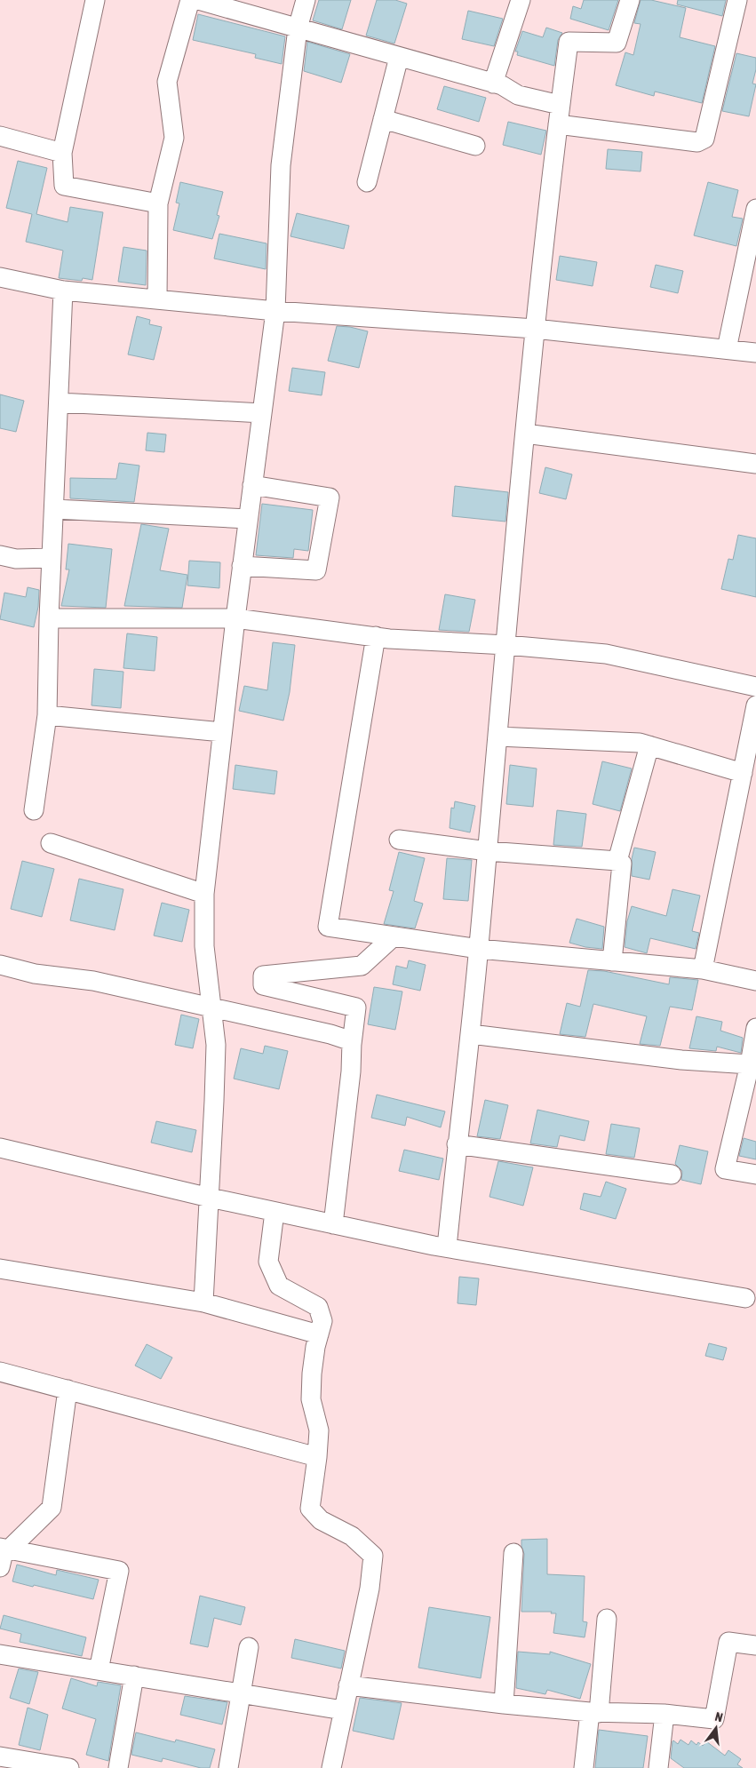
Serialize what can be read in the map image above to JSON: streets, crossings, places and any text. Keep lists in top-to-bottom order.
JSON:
{
  "north": "top"
}
